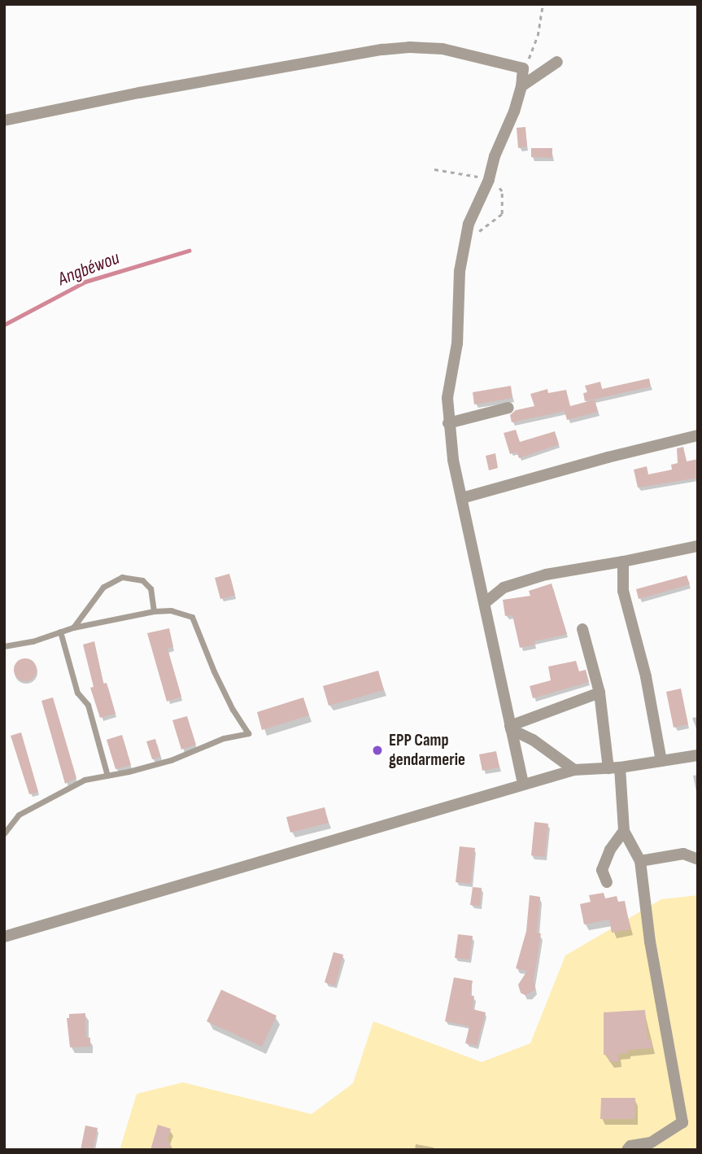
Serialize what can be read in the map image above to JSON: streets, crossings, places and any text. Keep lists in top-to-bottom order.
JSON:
{
  "water": ["Angbéwou"],
  "places": ["EPP Camp gendarmerie"]
}
